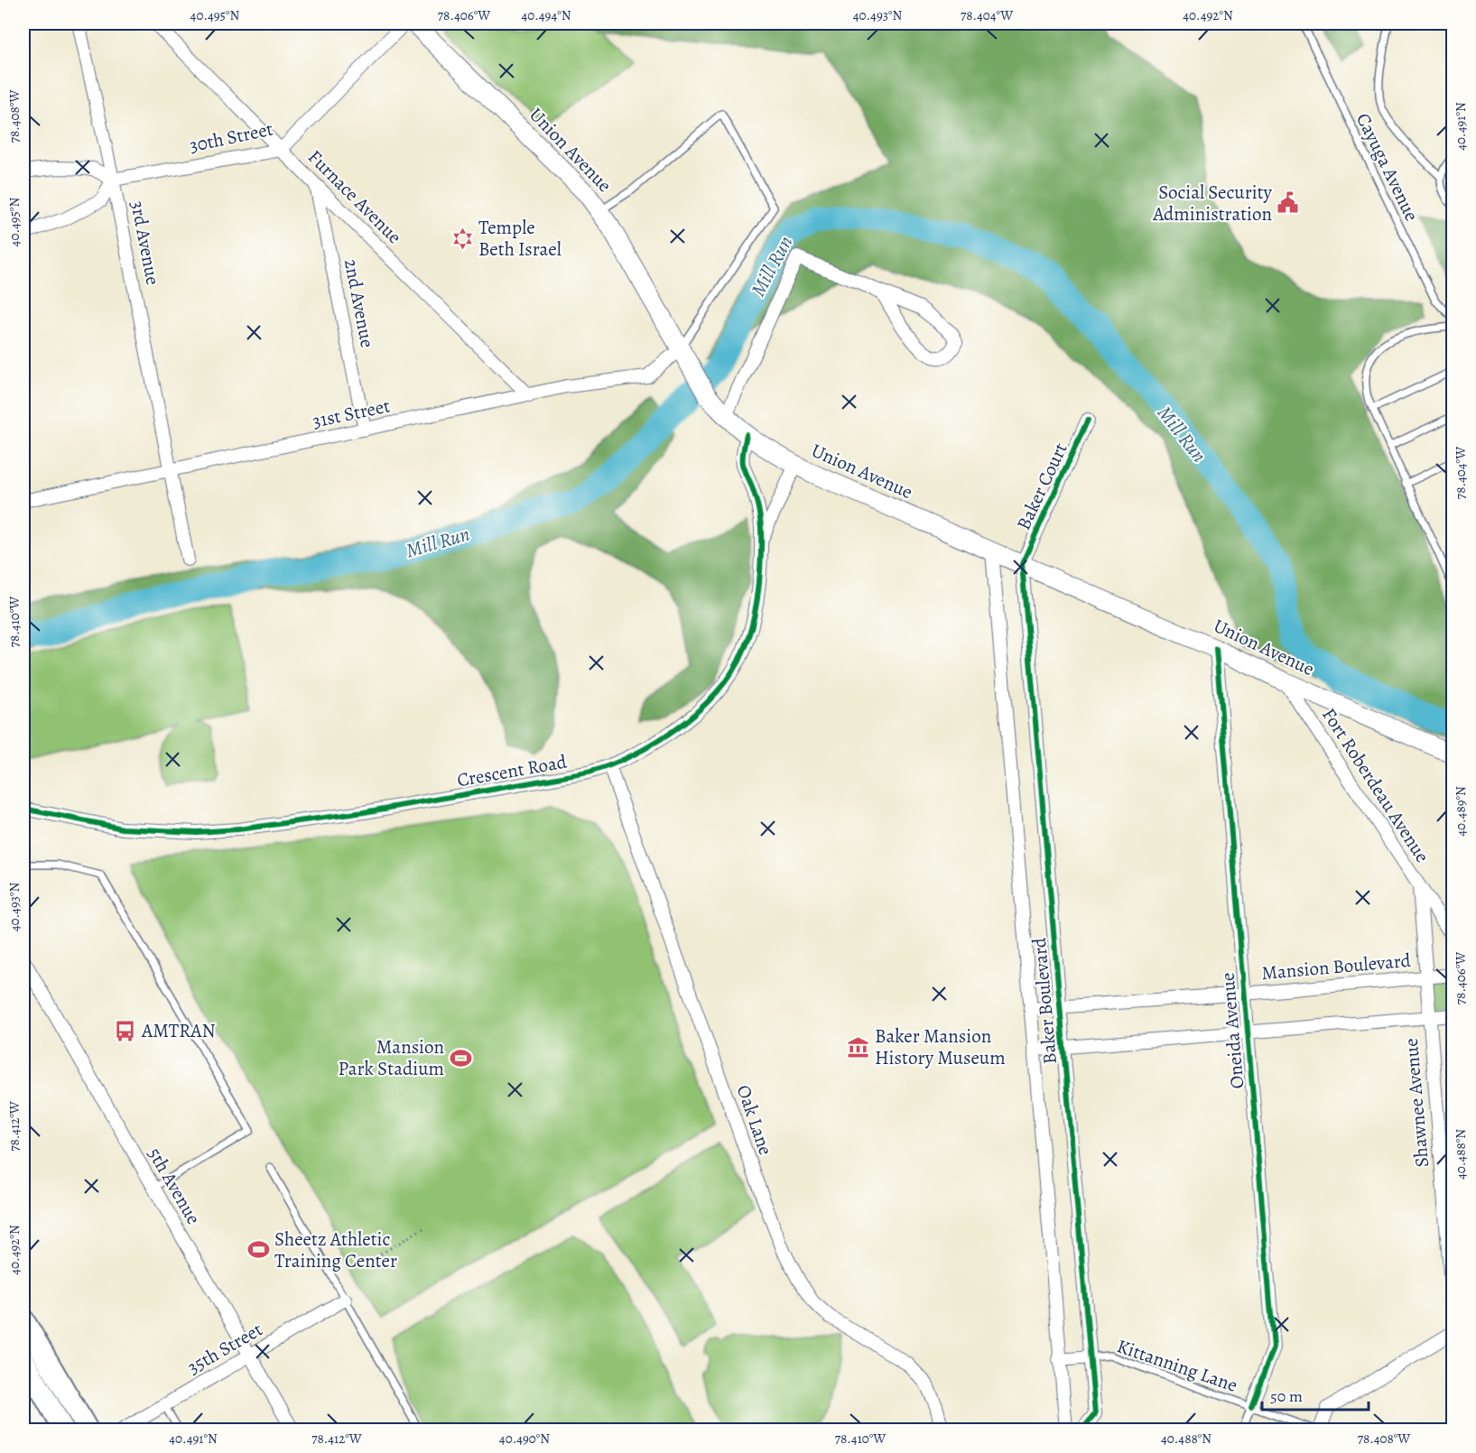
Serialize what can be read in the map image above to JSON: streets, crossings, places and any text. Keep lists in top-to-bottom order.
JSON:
{
  "streets": {
    "main road": ["Union Avenue"],
    "street": [
      "30th Street",
      "Furnace Avenue",
      "3rd Avenue",
      "2nd Avenue",
      "31st Street",
      "Baker Court",
      "Crescent Road",
      "Fort Roberdeau Avenue",
      "Mansion Boulevard",
      "Baker Boulevard",
      "Oneida Avenue",
      "Shawnee Avenue",
      "Oak Lane",
      "5th Avenue",
      "35th Street"
    ],
    "lane": ["Cayuga Avenue", "Kittanning Lane"]
  },
  "crossings": [
    ["30th Street", "Furnace Avenue"],
    ["30th Street", "3rd Avenue"],
    ["Union Avenue", "31st Street"],
    ["Union Avenue", "Baker Court"],
    ["Union Avenue", "Crescent Road"],
    ["Union Avenue", "Fort Roberdeau Avenue"],
    ["Union Avenue", "Baker Boulevard"],
    ["Union Avenue", "Oneida Avenue"],
    ["Furnace Avenue", "2nd Avenue"],
    ["Furnace Avenue", "31st Street"],
    ["3rd Avenue", "31st Street"],
    ["2nd Avenue", "31st Street"],
    ["Baker Court", "Baker Boulevard"],
    ["Crescent Road", "Oak Lane"],
    ["Fort Roberdeau Avenue", "Shawnee Avenue"],
    ["Mansion Boulevard", "Baker Boulevard"],
    ["Mansion Boulevard", "Oneida Avenue"],
    ["Mansion Boulevard", "Shawnee Avenue"],
    ["Baker Boulevard", "Kittanning Lane"],
    ["Oneida Avenue", "Kittanning Lane"],
    ["5th Avenue", "35th Street"]
  ],
  "water": ["Mill Run"],
  "places": {
    "public building": ["Social Security Administration"],
    "synagogue": ["Temple Beth Israel"],
    "bus stop": ["AMTRAN"],
    "museum": ["Baker Mansion History Museum"],
    "sports": ["Mansion Park Stadium", "Sheetz Athletic Training Center"]
  },
  "scale_bar": "50 m",
  "coordinates": [
    "40.495°N",
    "78.406°W",
    "40.494°N",
    "40.493°N",
    "78.404°W",
    "40.492°N",
    "78.408°W",
    "40.491°N",
    "78.410°W",
    "40.489°N",
    "78.412°W",
    "40.488°N",
    "40.490°N"
  ]
}
